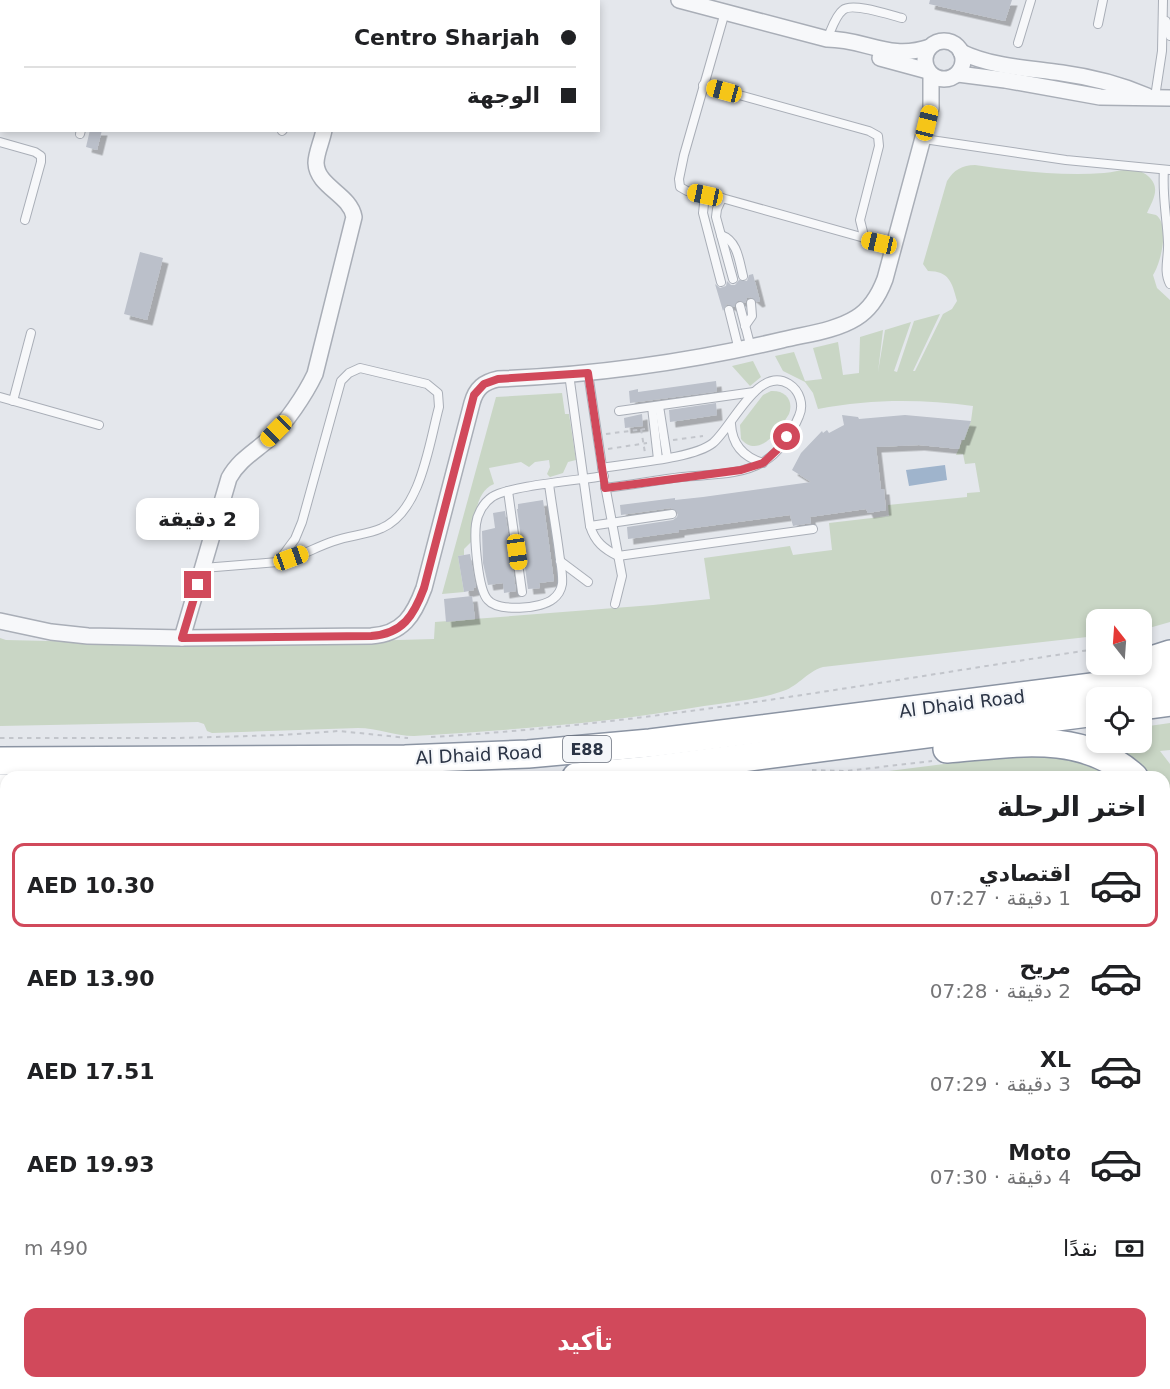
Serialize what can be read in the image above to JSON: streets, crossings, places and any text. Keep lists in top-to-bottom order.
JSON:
{
  "streets": {
    "highway": ["Al Dhaid Road", "E88"]
  },
  "north": "top",
  "page": {
    "banner": ["Centro Sharjah", "الوجهة"],
    "bubble": "2 دقيقة",
    "heading": "اختر الرحلة",
    "list": [
      {
        "name": "اقتصادي",
        "note": "1 دقيقة · 07:27",
        "value": "AED 10.30"
      },
      {
        "name": "مريح",
        "note": "2 دقيقة · 07:28",
        "value": "AED 13.90"
      },
      {
        "name": "XL",
        "note": "3 دقيقة · 07:29",
        "value": "AED 17.51"
      },
      {
        "name": "Moto",
        "note": "4 دقيقة · 07:30",
        "value": "AED 19.93"
      }
    ],
    "pay": ["نقدًا", "490 m"],
    "buttons": "تأكيد"
  }
}
